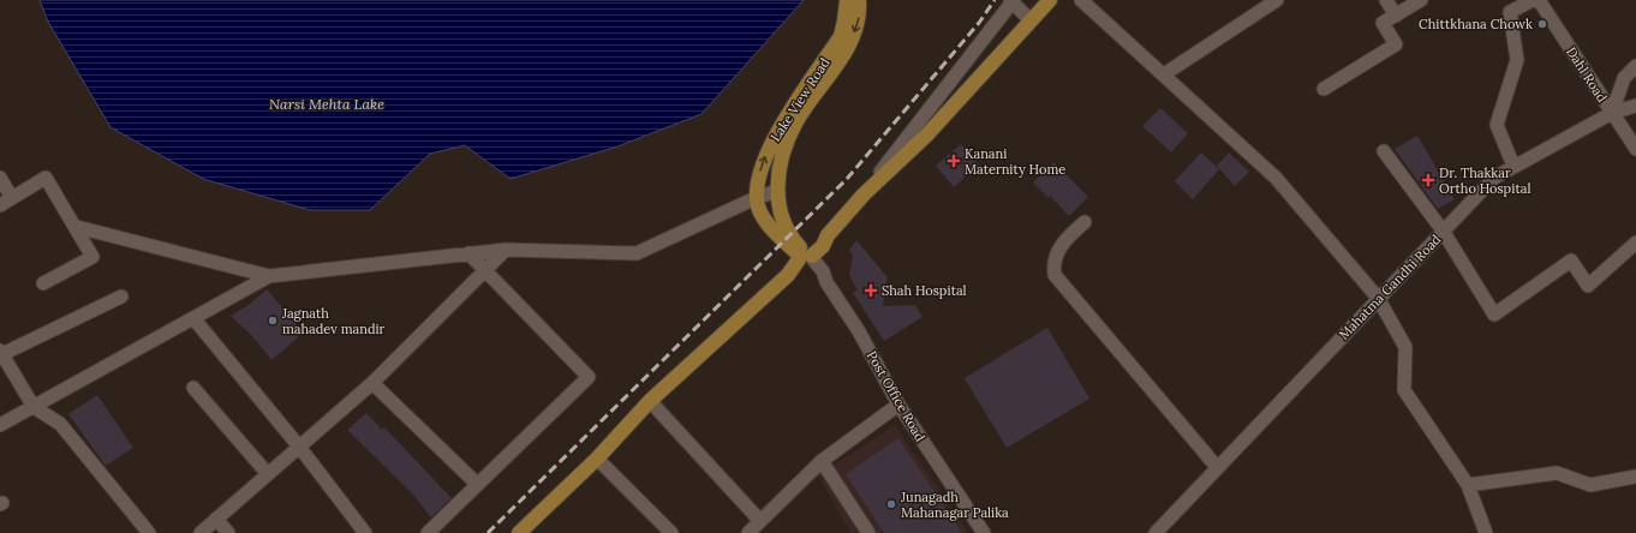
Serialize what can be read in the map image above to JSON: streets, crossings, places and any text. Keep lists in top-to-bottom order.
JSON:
{
  "streets": {
    "main road": ["Lake View Road"],
    "street": ["Dahl Road", "Mahatma Gandhi Road", "Post Office Road"]
  },
  "crossings": [
    ["Dahl Road", "Mahatma Gandhi Road"]
  ],
  "water": ["Narsi Mehta Lake"],
  "places": {
    "other": ["Chittkhana Chowk", "Jagnath mahadev mandir", "Junagadh Mahanagar Palika"],
    "health": ["Kanani Maternity Home", "Dr. Thakkar Ortho Hospital", "Shah Hospital"]
  }
}
